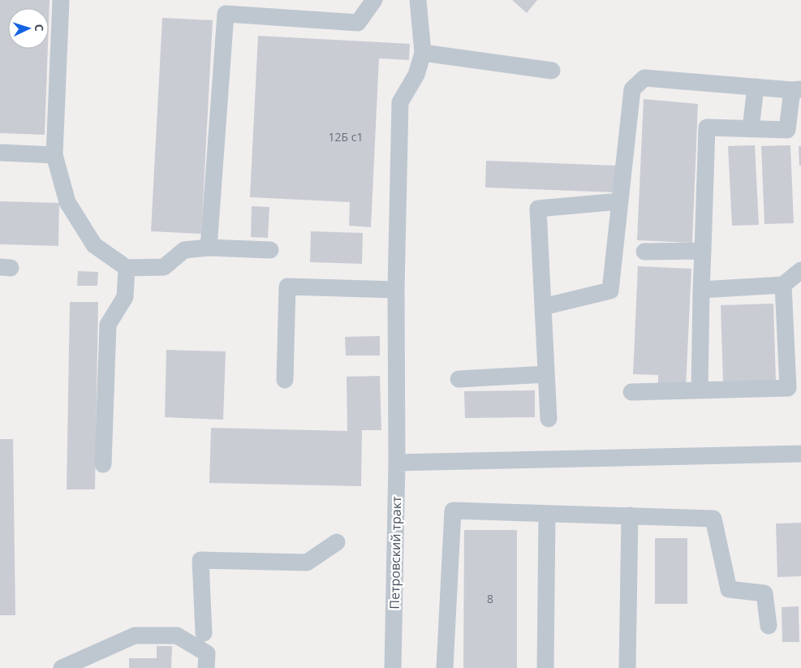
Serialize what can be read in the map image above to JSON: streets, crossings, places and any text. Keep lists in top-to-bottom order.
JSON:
{
  "streets": {
    "street": ["Петровский тракт"]
  },
  "house_numbers": ["12Б с1", "8"],
  "north": "right"
}
